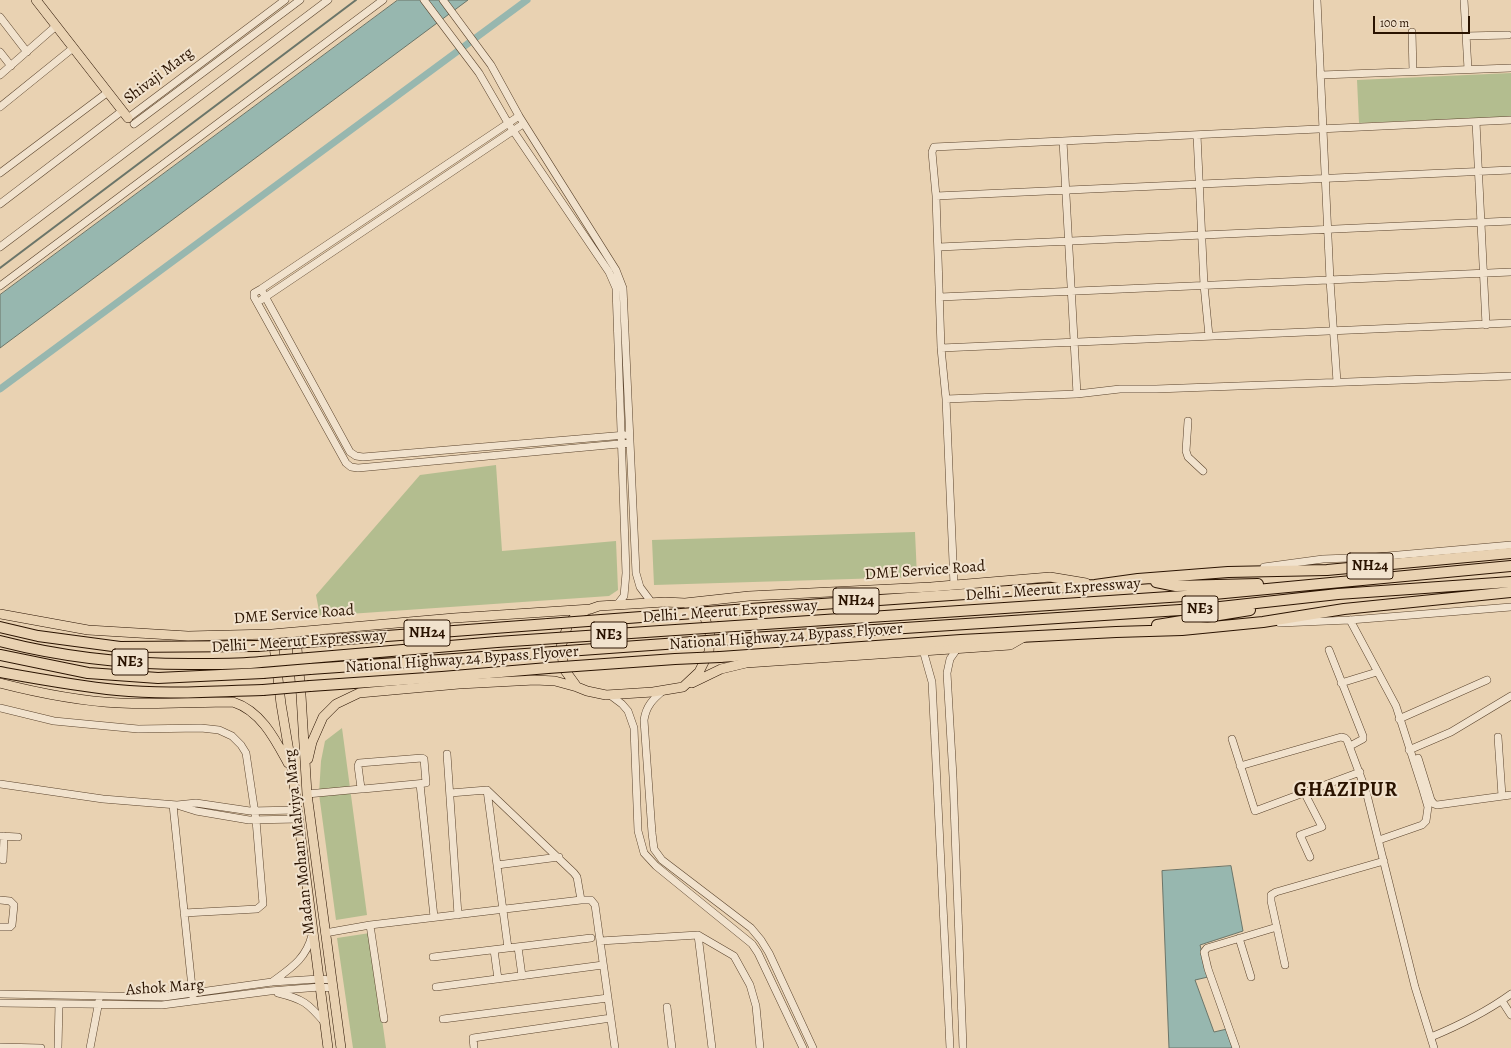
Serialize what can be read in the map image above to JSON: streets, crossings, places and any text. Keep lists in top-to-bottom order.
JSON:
{
  "streets": {
    "highway": [
      "NH24",
      "Delhi - Meerut Expressway",
      "NE3",
      "National Highway 24 Bypass Flyover"
    ],
    "main road": ["Shivaji Marg", "DME Service Road", "Madan Mohan Malviya Marg"],
    "street": ["Ashok Marg"]
  },
  "crossings": [
    ["NH24", "DME Service Road"],
    ["NH24", "National Highway 24 Bypass Flyover"],
    ["DME Service Road", "National Highway 24 Bypass Flyover"],
    ["DME Service Road", "Madan Mohan Malviya Marg"],
    ["Madan Mohan Malviya Marg", "Ashok Marg"]
  ],
  "districts": ["GHAZIPUR"],
  "scale_bar": "100 m"
}
